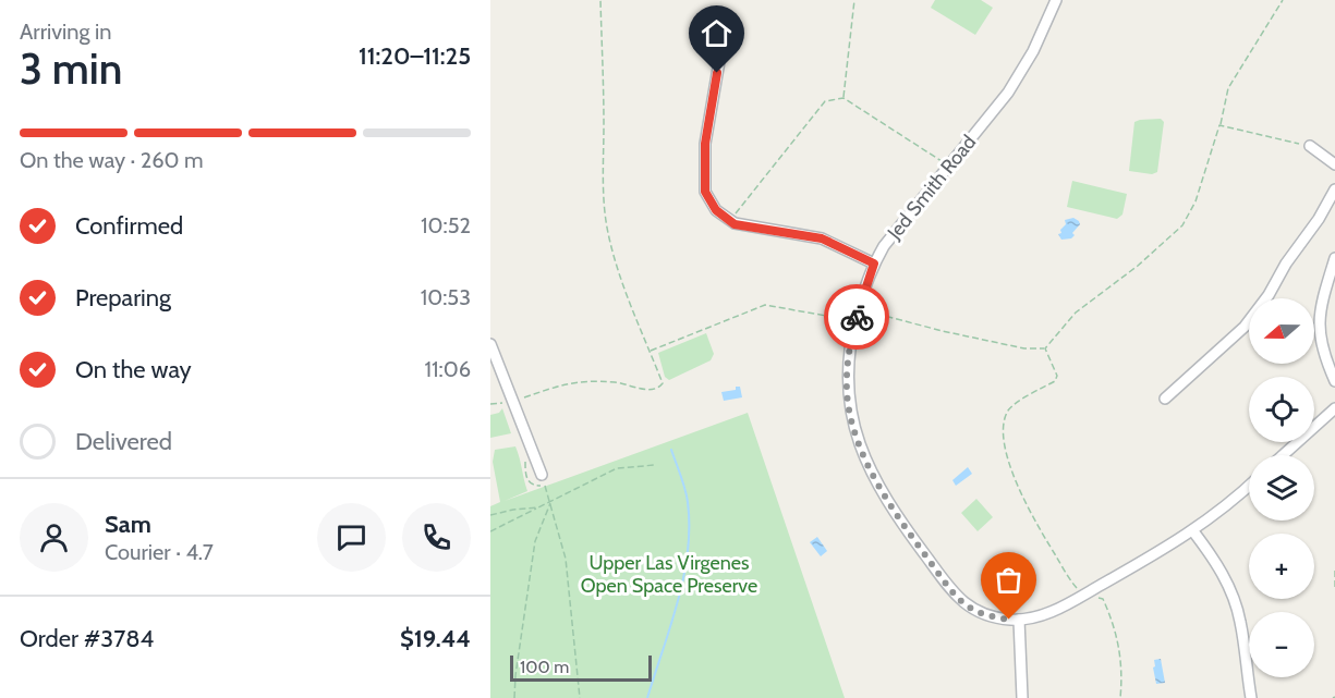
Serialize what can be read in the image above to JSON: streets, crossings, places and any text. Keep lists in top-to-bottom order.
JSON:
{
  "streets": {
    "street": ["Jed Smith Road"]
  },
  "parks": ["Upper Las Virgenes Open Space Preserve"],
  "scale_bar": "100 m",
  "north": "left",
  "page": {
    "heading": ["3 min", "Arriving in", "11:20–11:25"],
    "panel": [
      "Sam",
      "Courier · 4.7",
      "Order #3784",
      "$19.44"
    ],
    "bar": "On the way · 260 m",
    "list": [
      ["Confirmed", "10:52"],
      ["Preparing", "10:53"],
      ["On the way", "11:06"],
      "Delivered"
    ],
    "map_buttons": ["+", "−"],
    "scale": "100 m"
  }
}
